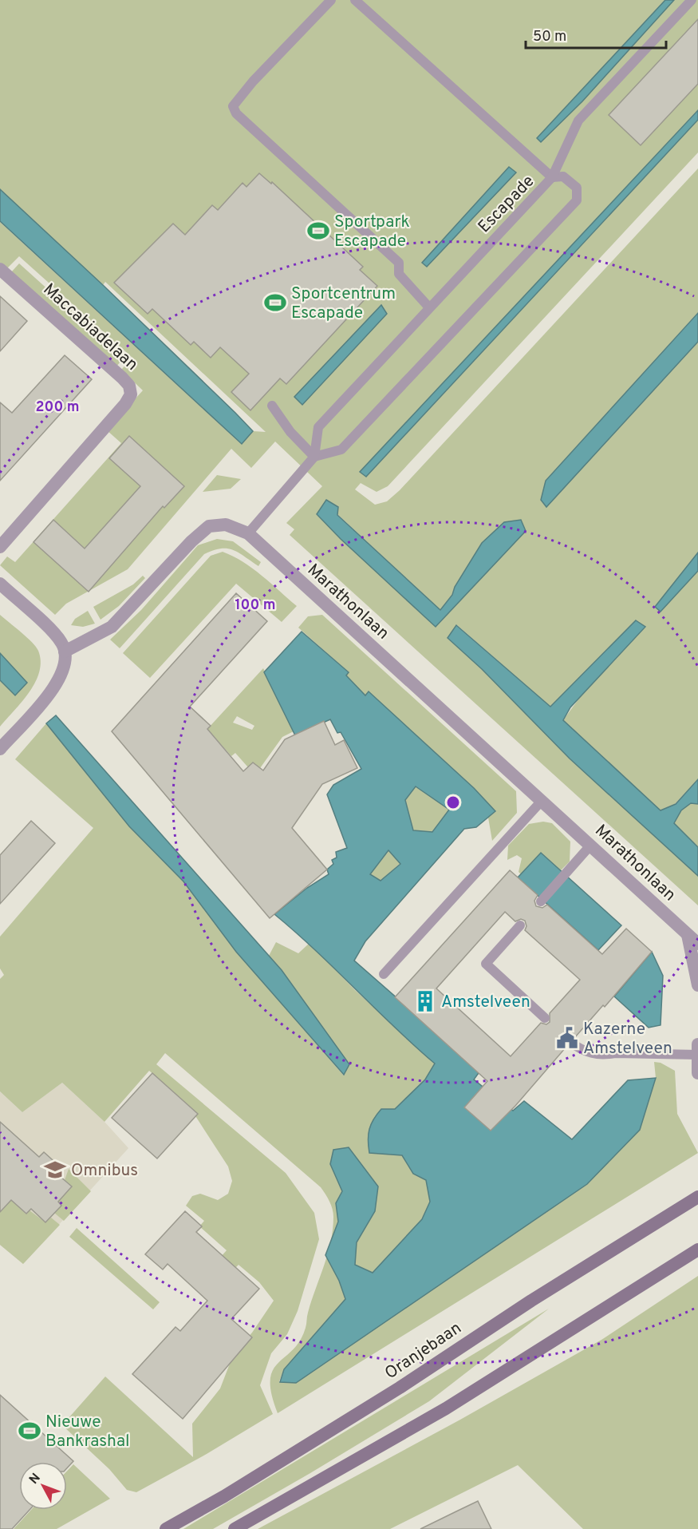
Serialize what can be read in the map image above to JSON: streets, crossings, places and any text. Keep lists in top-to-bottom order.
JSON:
{
  "streets": {
    "main road": ["Oranjebaan"],
    "street": ["Maccabiadelaan", "Marathonlaan"],
    "lane": ["Escapade"]
  },
  "places": {
    "sports": ["Sportpark Escapade", "Sportcentrum Escapade", "Nieuwe Bankrashal"],
    "building": ["Amstelveen"],
    "public building": ["Kazerne Amstelveen"],
    "school or university": ["Omnibus"]
  },
  "scale_bar": "50 m",
  "north": "top left",
  "rings": ["200 m", "100 m"]
}
